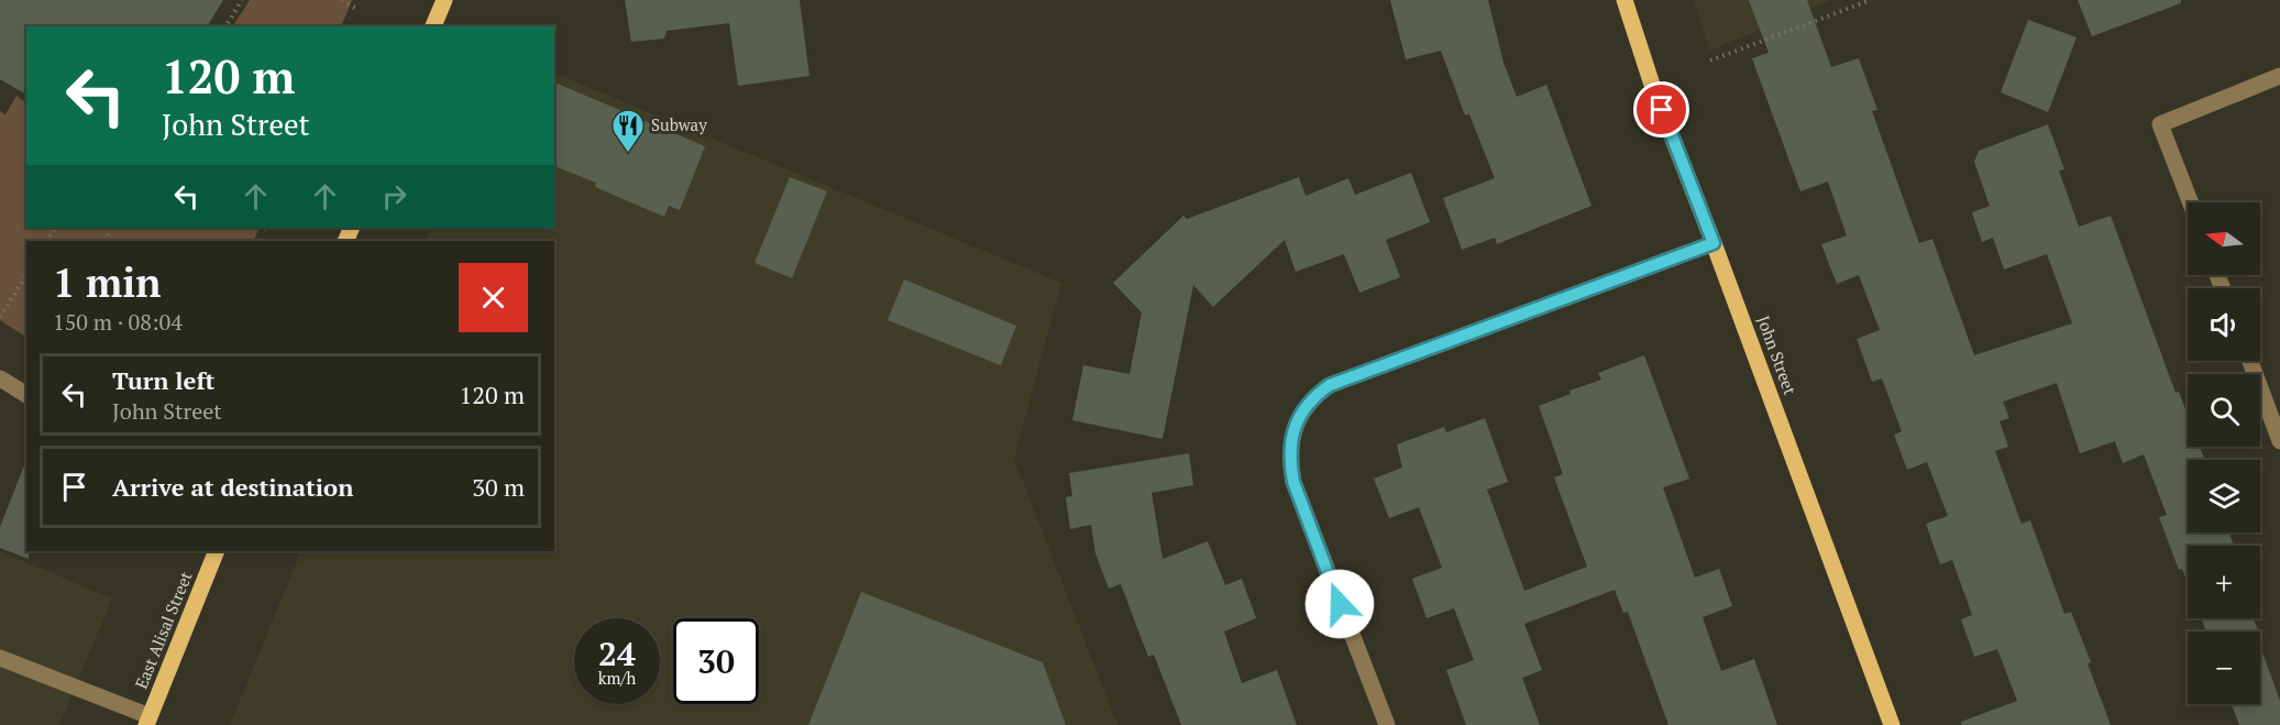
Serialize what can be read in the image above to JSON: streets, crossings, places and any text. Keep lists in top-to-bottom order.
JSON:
{
  "streets": {
    "main road": ["John Street", "East Alisal Street"]
  },
  "places": {
    "restaurant": ["Subway"]
  },
  "north": "left",
  "page": {
    "turn": ["120 m", "John Street"],
    "map_buttons": ["+", "−"],
    "heading": ["1 min", "150 m · 08:04"],
    "list": [
      {
        "name": "Turn left",
        "note": "John Street",
        "value": "120 m"
      },
      {
        "name": "Arrive at destination",
        "value": "30 m"
      }
    ],
    "speed": "24 km/h",
    "limit": "30"
  }
}
